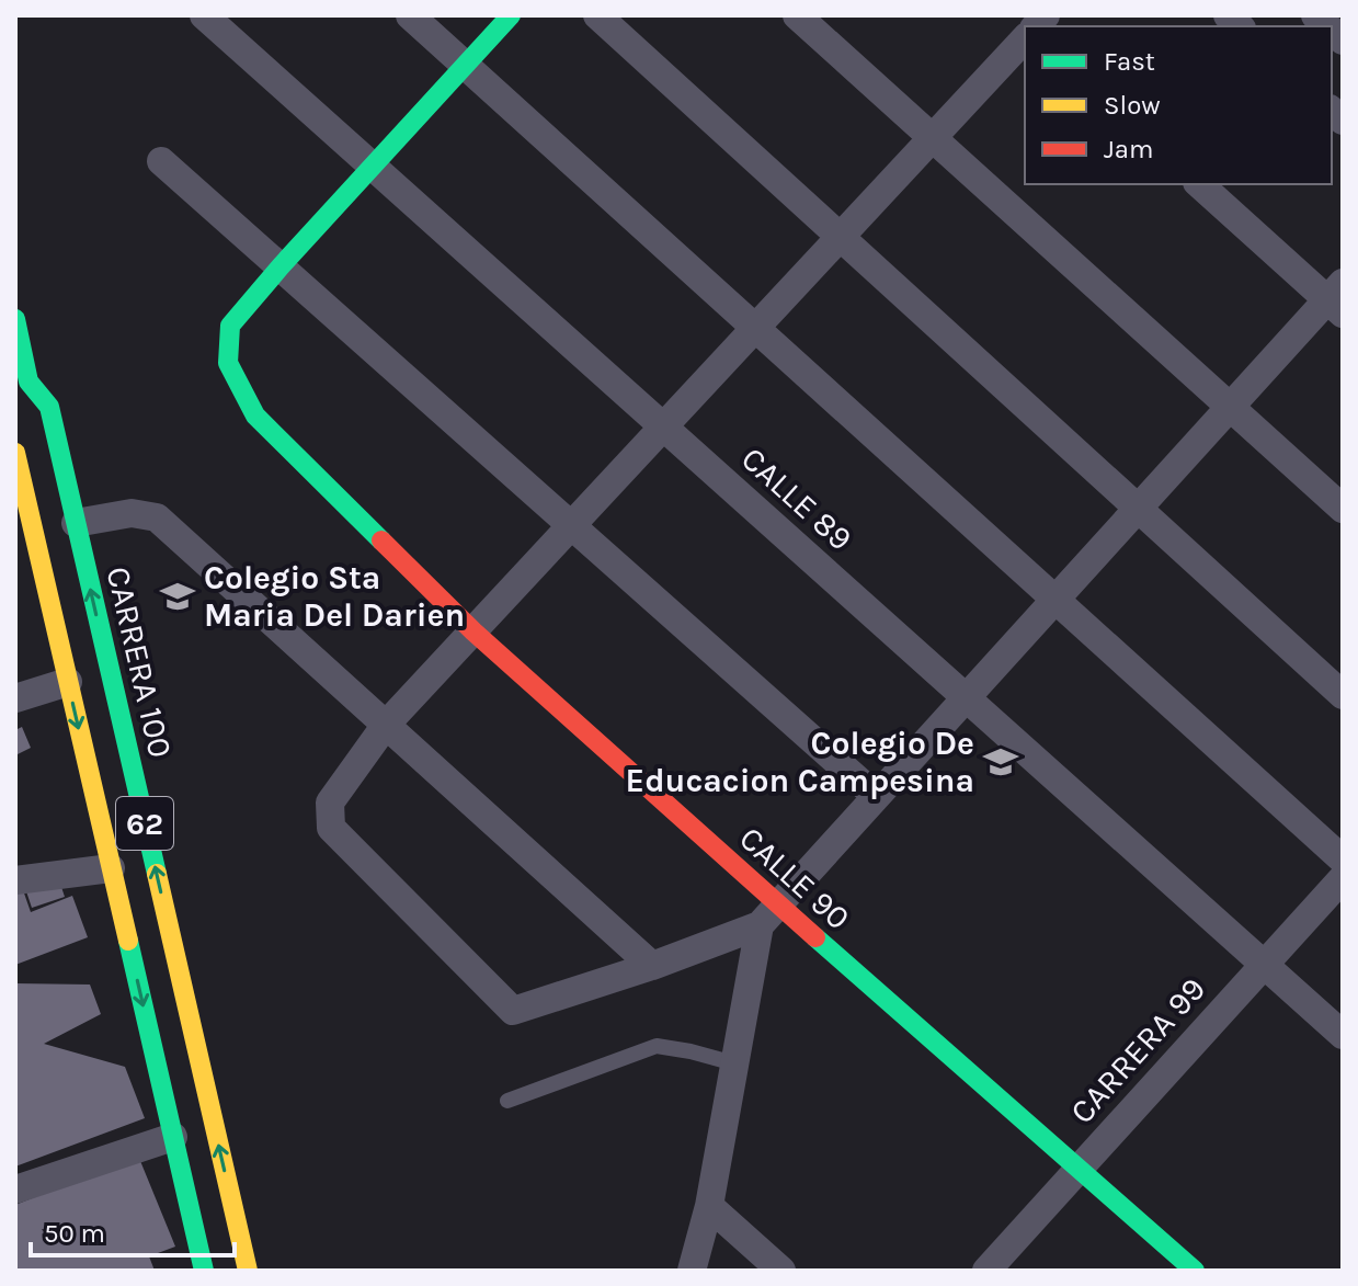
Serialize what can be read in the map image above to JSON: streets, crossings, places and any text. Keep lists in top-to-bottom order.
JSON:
{
  "streets": {
    "main road": ["CARRERA 100", "62", "CALLE 90"],
    "street": ["CALLE 89", "CARRERA 99"]
  },
  "crossings": [
    ["CALLE 89", "CARRERA 99"],
    ["CALLE 90", "CARRERA 99"]
  ],
  "places": {
    "school or university": ["Colegio Sta Maria Del Darien", "Colegio De Educacion Campesina"]
  },
  "legend": ["Fast", "Slow", "Jam"],
  "scale_bar": "50 m"
}
